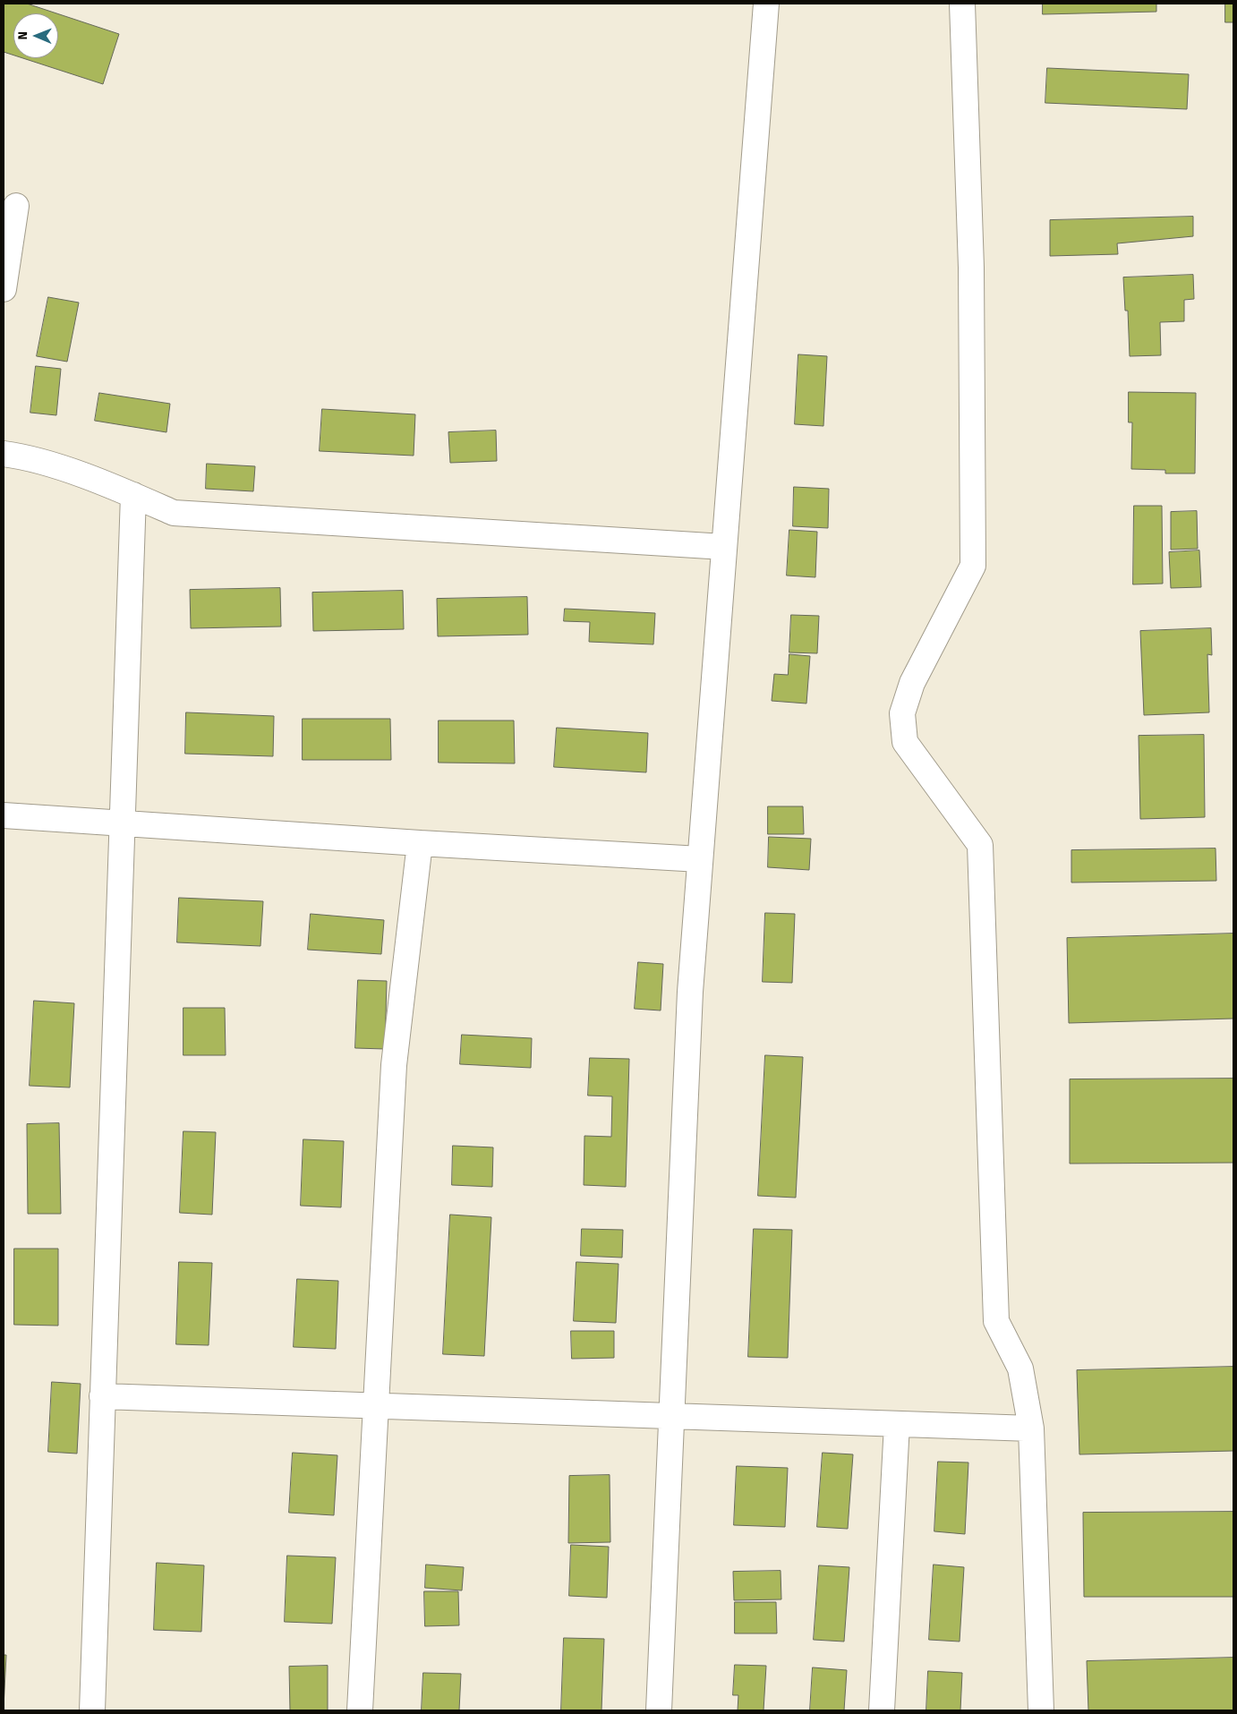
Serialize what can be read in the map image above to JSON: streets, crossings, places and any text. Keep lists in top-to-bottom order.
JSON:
{
  "north": "left"
}
